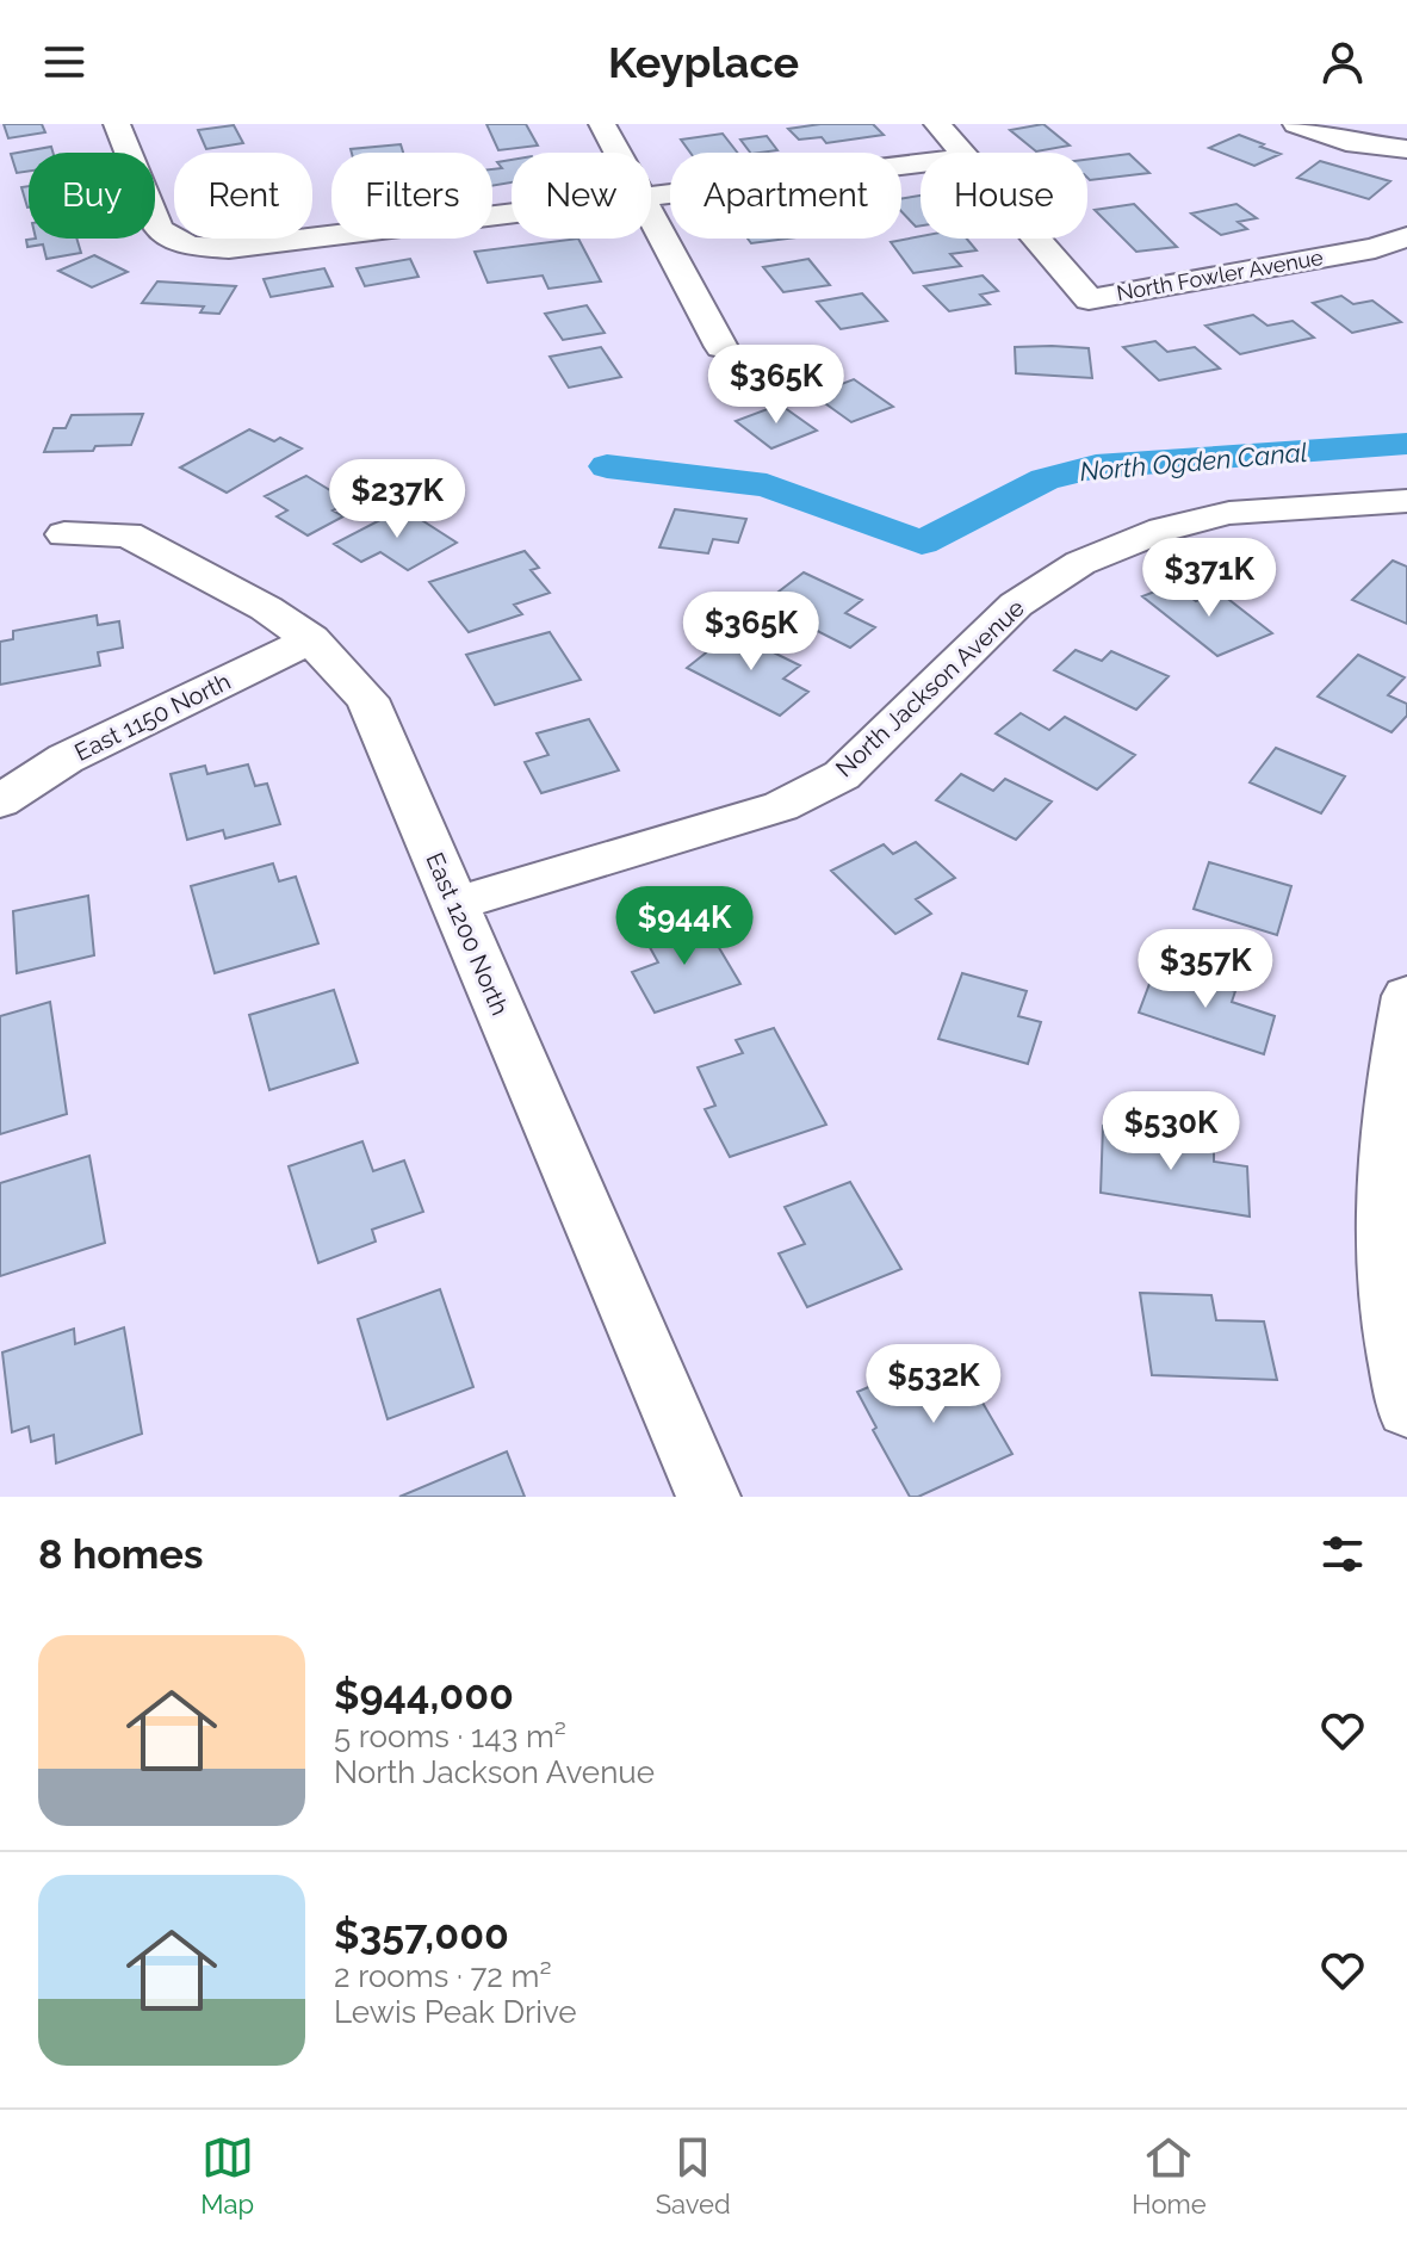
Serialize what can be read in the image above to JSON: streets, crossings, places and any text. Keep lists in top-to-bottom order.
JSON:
{
  "streets": {
    "street": [
      "North Fowler Avenue",
      "North Jackson Avenue",
      "East 1150 North",
      "East 1200 North"
    ]
  },
  "crossings": [
    ["North Jackson Avenue", "East 1200 North"],
    ["East 1150 North", "East 1200 North"]
  ],
  "water": ["North Ogden Canal"],
  "page": {
    "header": "Keyplace",
    "chip": [
      "Buy",
      "Rent",
      "Filters",
      "New",
      "Apartment",
      "House"
    ],
    "price": [
      "$365K",
      "$237K",
      "$371K",
      "$365K",
      "$944K",
      "$357K",
      "$530K",
      "$532K"
    ],
    "heading": "8 homes",
    "list": [
      {
        "name": "$944,000",
        "note": "5 rooms · 143 m² · North Jackson Avenue"
      },
      {
        "name": "$357,000",
        "note": "2 rooms · 72 m² · Lewis Peak Drive"
      }
    ],
    "tabs": ["Map", "Saved", "Home"]
  }
}
